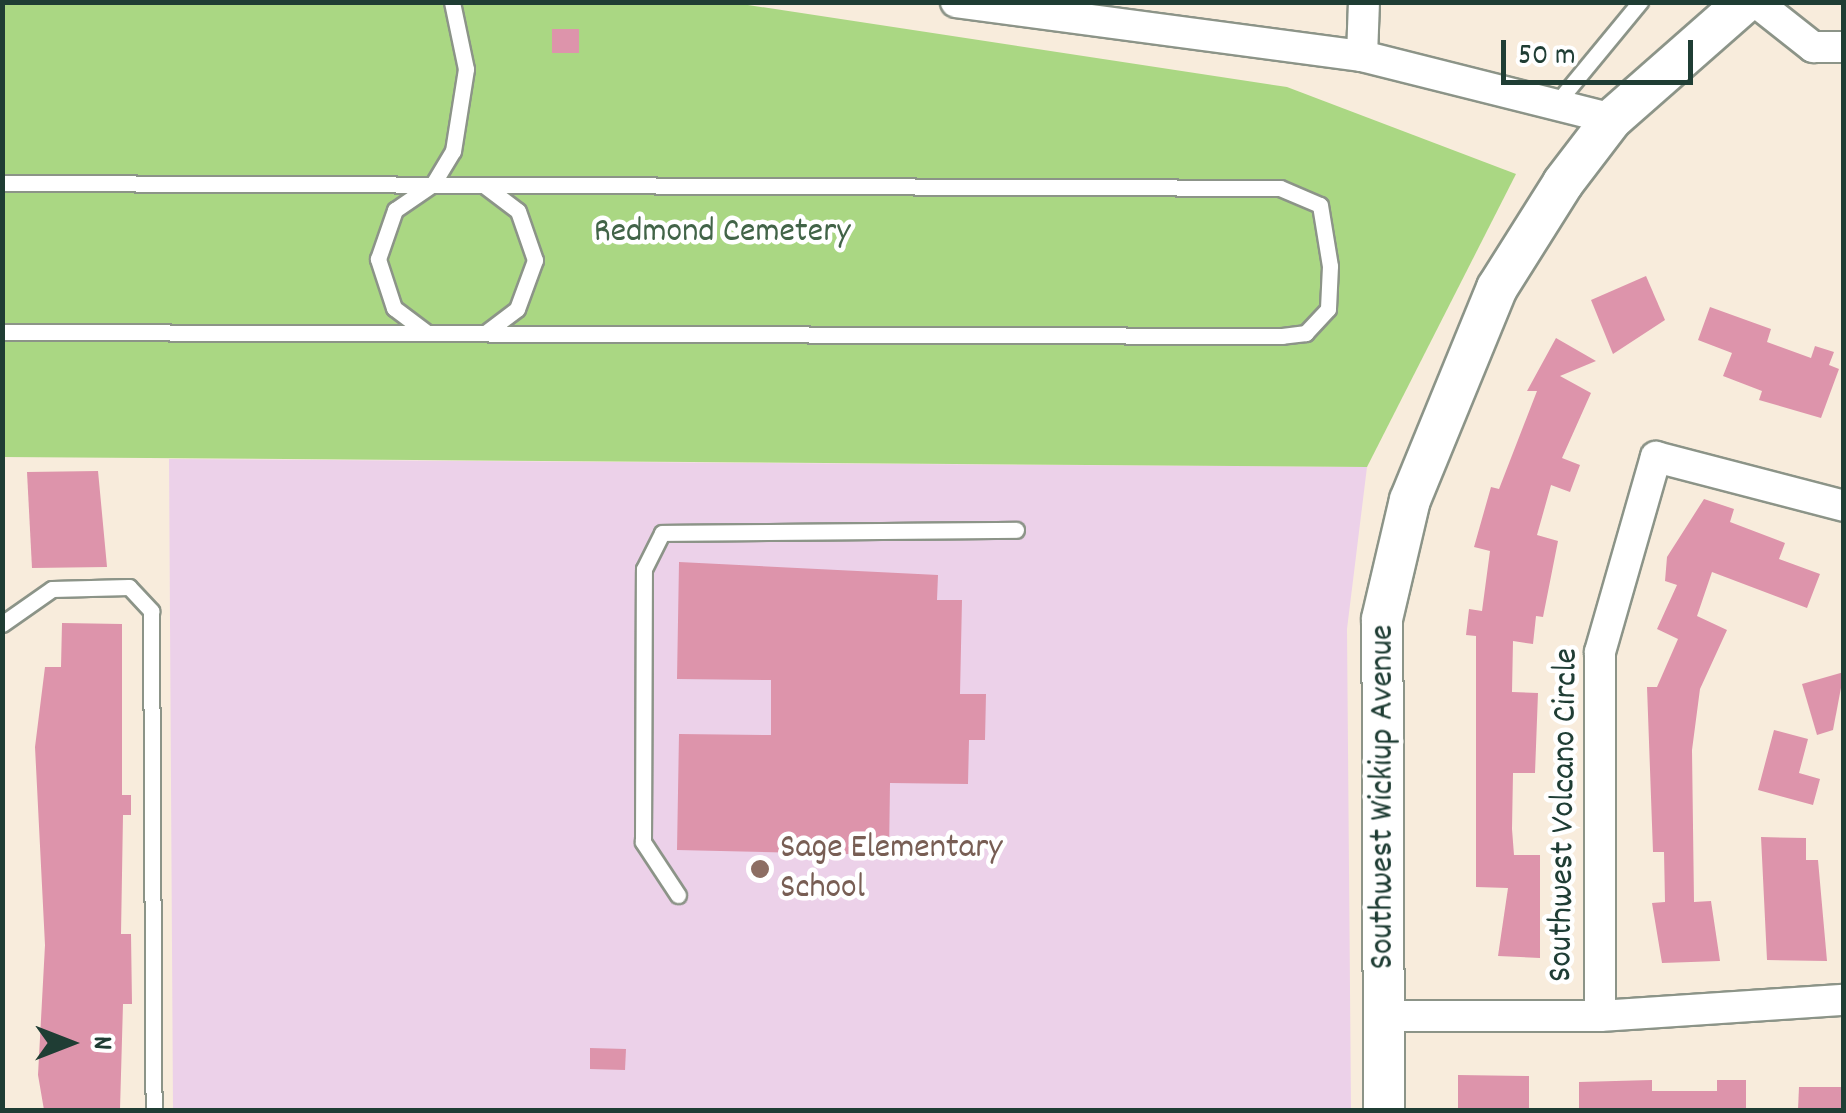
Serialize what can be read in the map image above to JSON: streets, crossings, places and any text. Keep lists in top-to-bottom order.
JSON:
{
  "streets": {
    "street": ["Southwest Wickiup Avenue", "Southwest Volcano Circle"]
  },
  "parks": ["Redmond Cemetery"],
  "places": ["Sage Elementary School"],
  "scale_bar": "50 m",
  "north": "right"
}
